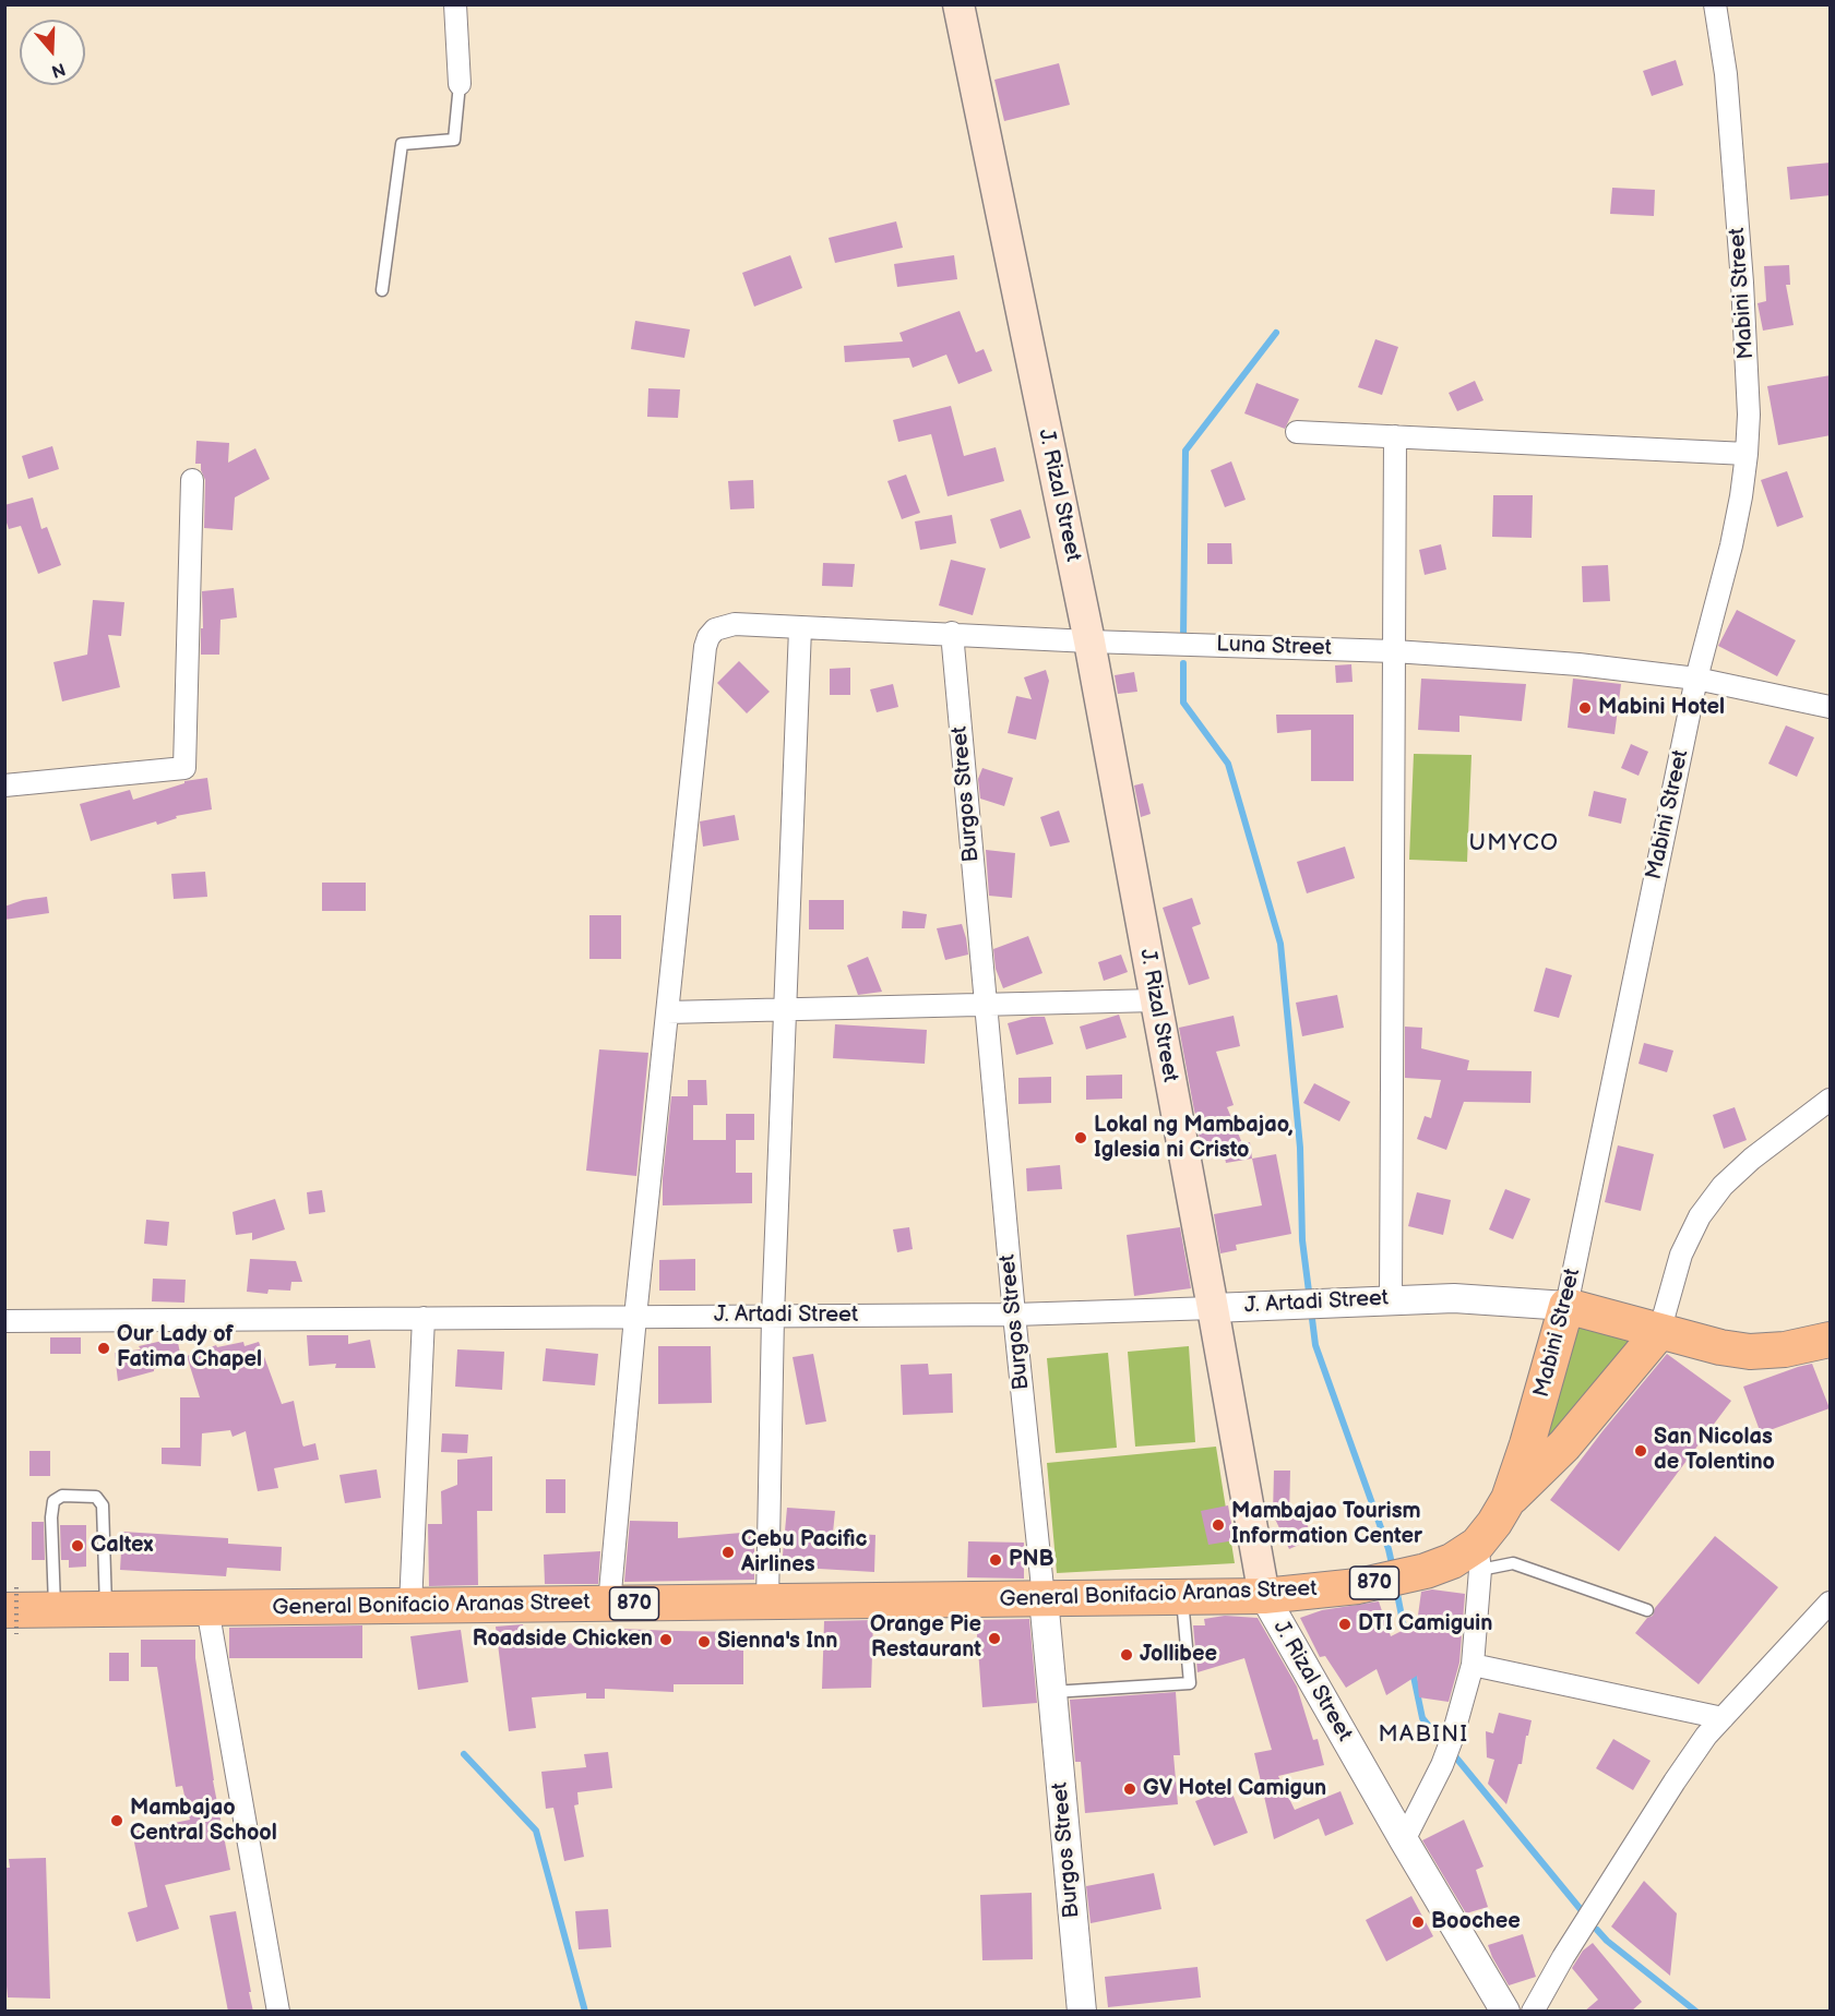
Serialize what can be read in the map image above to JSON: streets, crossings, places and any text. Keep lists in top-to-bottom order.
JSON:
{
  "streets": {
    "main road": [
      "Mabini Street",
      "J. Rizal Street",
      "870",
      "General Bonifacio Aranas Street"
    ],
    "street": ["Luna Street", "Burgos Street", "J. Artadi Street"]
  },
  "crossings": [
    ["Mabini Street", "Luna Street"],
    ["Mabini Street", "J. Artadi Street"],
    ["Mabini Street", "General Bonifacio Aranas Street"],
    ["J. Rizal Street", "Luna Street"],
    ["J. Rizal Street", "J. Artadi Street"],
    ["J. Rizal Street", "General Bonifacio Aranas Street"],
    ["Luna Street", "Burgos Street"],
    ["Burgos Street", "J. Artadi Street"],
    ["Burgos Street", "General Bonifacio Aranas Street"]
  ],
  "districts": ["UMYCO", "MABINI"],
  "places": [
    "Mabini Hotel",
    "Lokal ng Mambajao, Iglesia ni Cristo",
    "Our Lady of Fatima Chapel",
    "San Nicolas de Tolentino",
    "Mambajao Tourism Information Center",
    "Caltex",
    "Cebu Pacific Airlines",
    "PNB",
    "DTI Camiguin",
    "Orange Pie Restaurant",
    "Roadside Chicken",
    "Sienna's Inn",
    "Jollibee",
    "GV Hotel Camigun",
    "Mambajao Central School",
    "Boochee"
  ],
  "north": "bottom"
}
